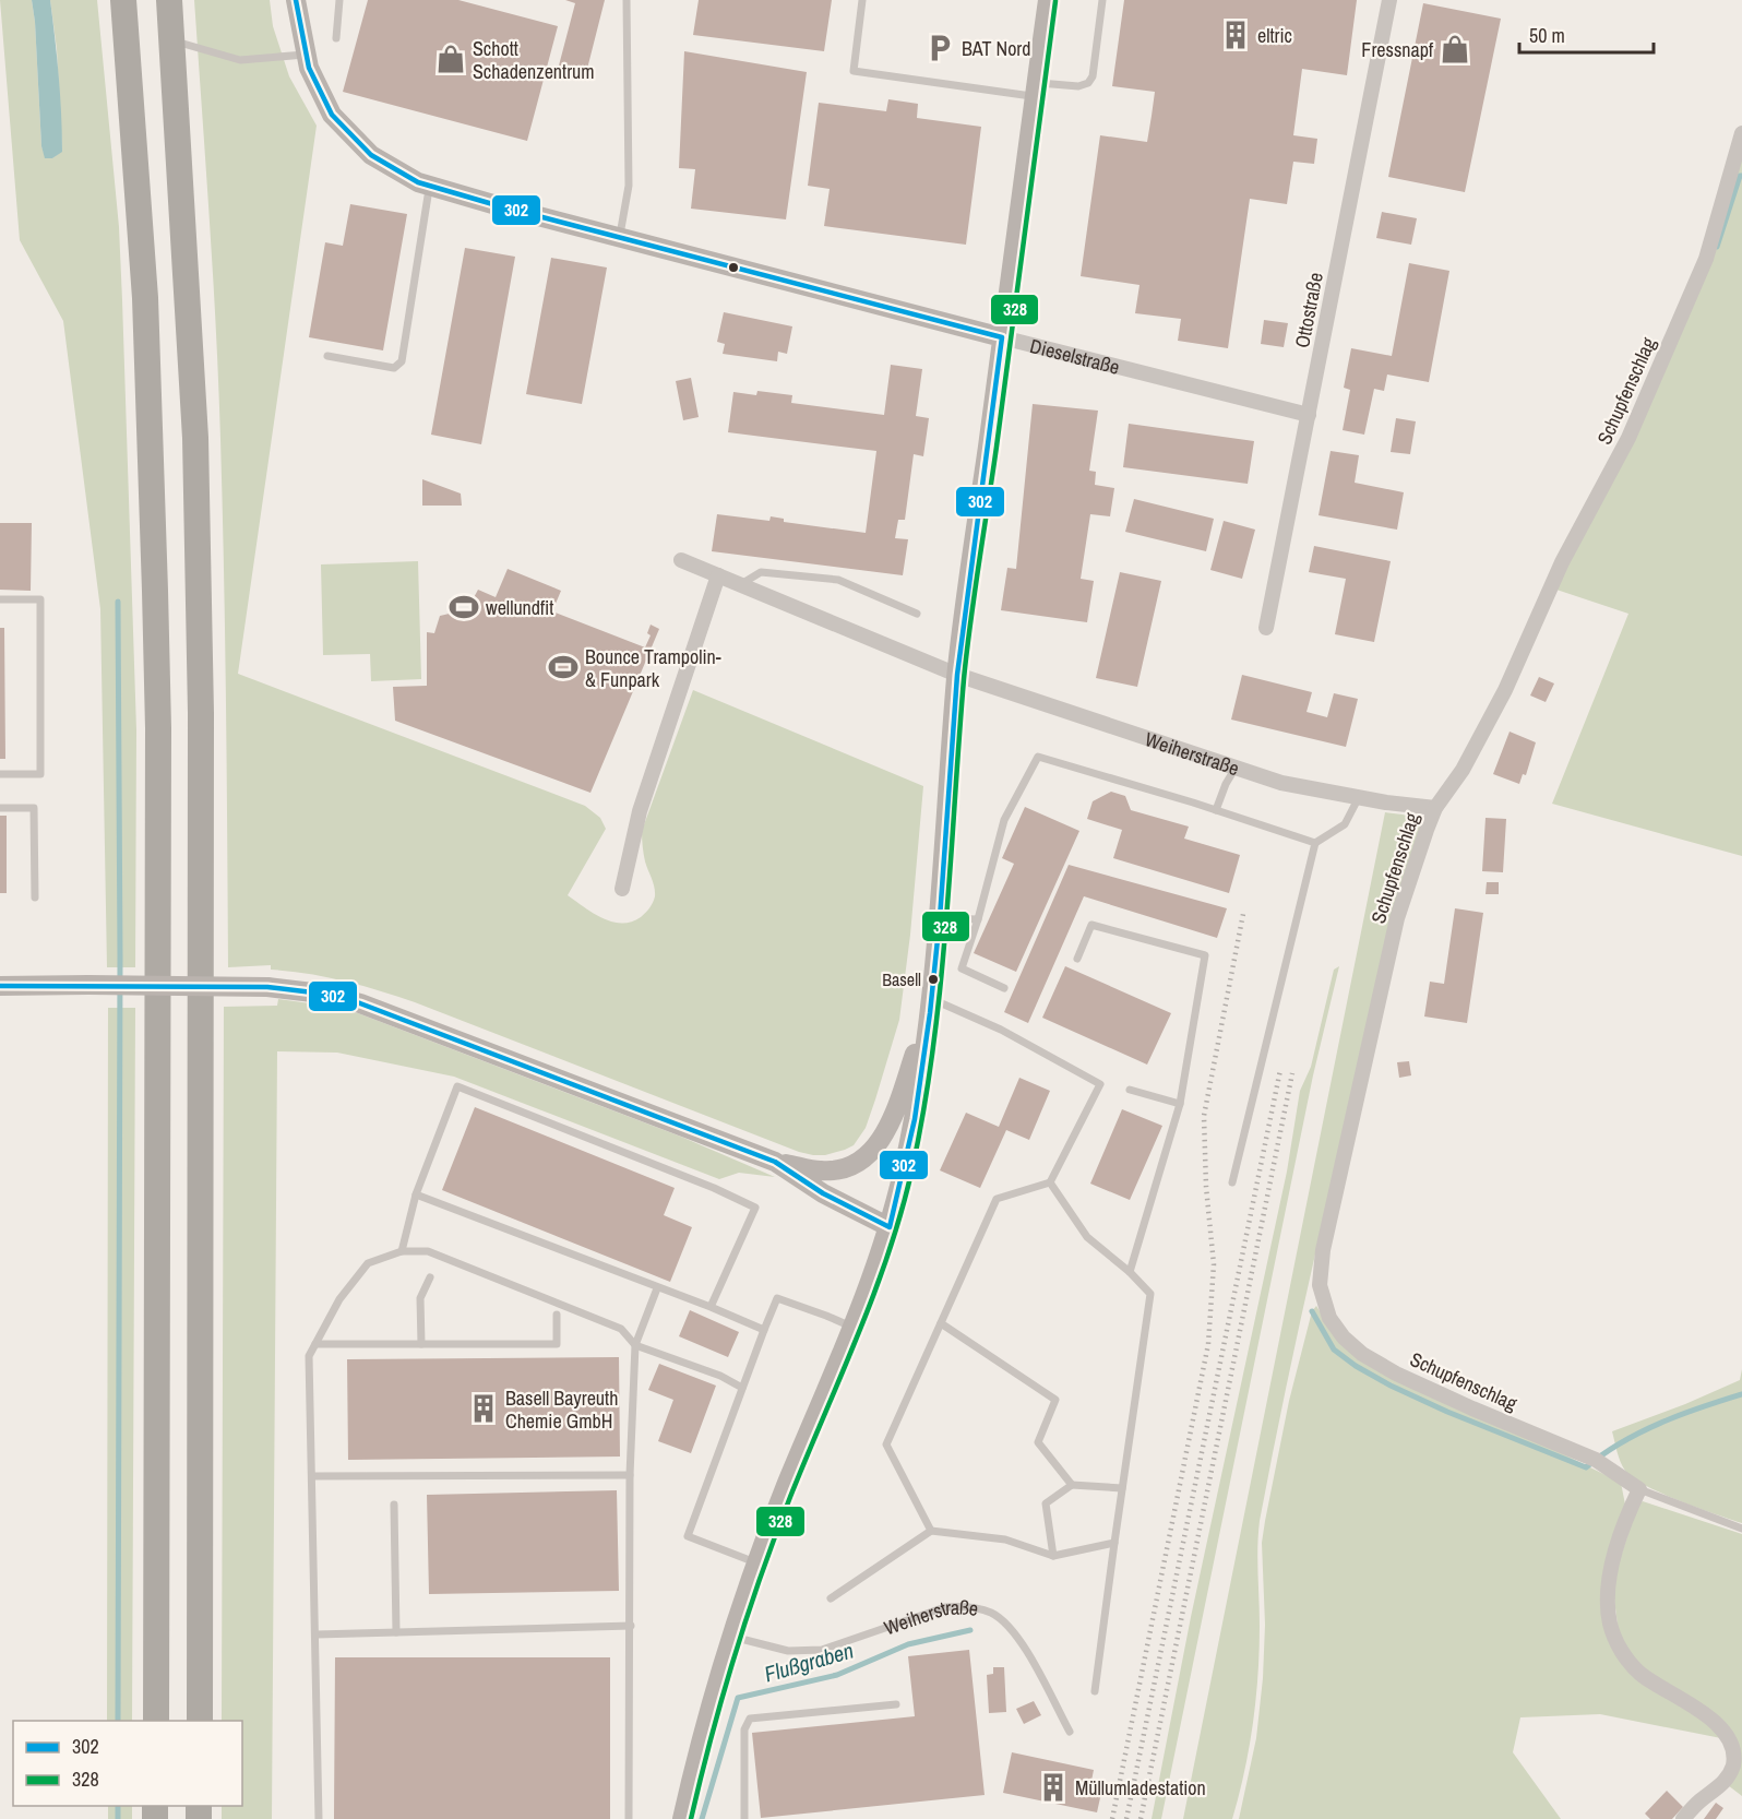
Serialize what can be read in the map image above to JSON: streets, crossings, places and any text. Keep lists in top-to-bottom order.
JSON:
{
  "streets": {
    "street": [
      "Ottostraße",
      "Dieselstraße",
      "Schupfenschlag",
      "Weiherstraße"
    ]
  },
  "crossings": [
    ["Ottostraße", "Dieselstraße"],
    ["Schupfenschlag", "Weiherstraße"]
  ],
  "water": ["Flußgraben"],
  "places": {
    "building": ["eltric", "Basell Bayreuth Chemie GmbH", "Müllumladestation"],
    "parking": ["BAT Nord"],
    "shop": ["Fressnapf", "Schott Schadenzentrum"],
    "sports": ["wellundfit", "Bounce Trampolin- & Funpark"],
    "other": ["Basell"]
  },
  "lines": ["transit line 302", "transit line 328"],
  "legend": ["302", "328"],
  "scale_bar": "50 m"
}
